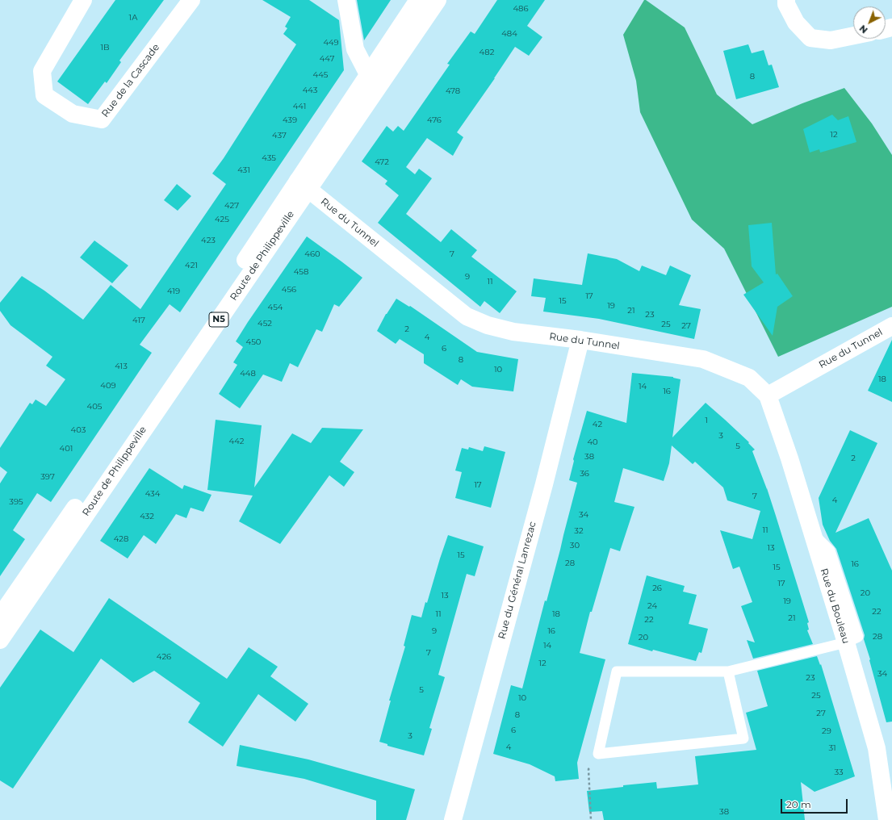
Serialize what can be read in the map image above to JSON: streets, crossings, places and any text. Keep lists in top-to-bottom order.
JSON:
{
  "streets": {
    "street": [
      "Rue de la Cascade",
      "Rue du Tunnel",
      "Route de Philippeville",
      "N5",
      "Rue du Général Lanrezac",
      "Rue du Bouleau"
    ]
  },
  "crossings": [
    ["Rue du Tunnel", "Route de Philippeville"],
    ["Rue du Tunnel", "Rue du Général Lanrezac"],
    ["Rue du Tunnel", "Rue du Bouleau"]
  ],
  "house_numbers": [
    "486",
    "1A",
    "484",
    "449",
    "1B",
    "482",
    "447",
    "445",
    "8",
    "443",
    "478",
    "441",
    "439",
    "476",
    "12",
    "437",
    "435",
    "472",
    "431",
    "427",
    "425",
    "423",
    "460",
    "7",
    "421",
    "458",
    "9",
    "11",
    "456",
    "419",
    "17",
    "15",
    "19",
    "454",
    "21",
    "23",
    "417",
    "452",
    "25",
    "27",
    "2",
    "4",
    "450",
    "6",
    "8",
    "413",
    "10",
    "448",
    "18",
    "409",
    "14",
    "16",
    "405",
    "1",
    "42",
    "403",
    "3",
    "442",
    "40",
    "5",
    "401",
    "38",
    "2",
    "36",
    "397",
    "17",
    "434",
    "7",
    "4",
    "395",
    "34",
    "432",
    "11",
    "32",
    "428",
    "30",
    "13",
    "15",
    "28",
    "16",
    "15",
    "17",
    "26",
    "20",
    "13",
    "19",
    "24",
    "22",
    "11",
    "18",
    "21",
    "22",
    "9",
    "16",
    "28",
    "20",
    "14",
    "7",
    "426",
    "12",
    "34",
    "23",
    "5",
    "25",
    "10",
    "27",
    "8",
    "6",
    "29",
    "3",
    "4",
    "31",
    "33",
    "38"
  ],
  "scale_bar": "20 m",
  "north": "bottom left"
}
